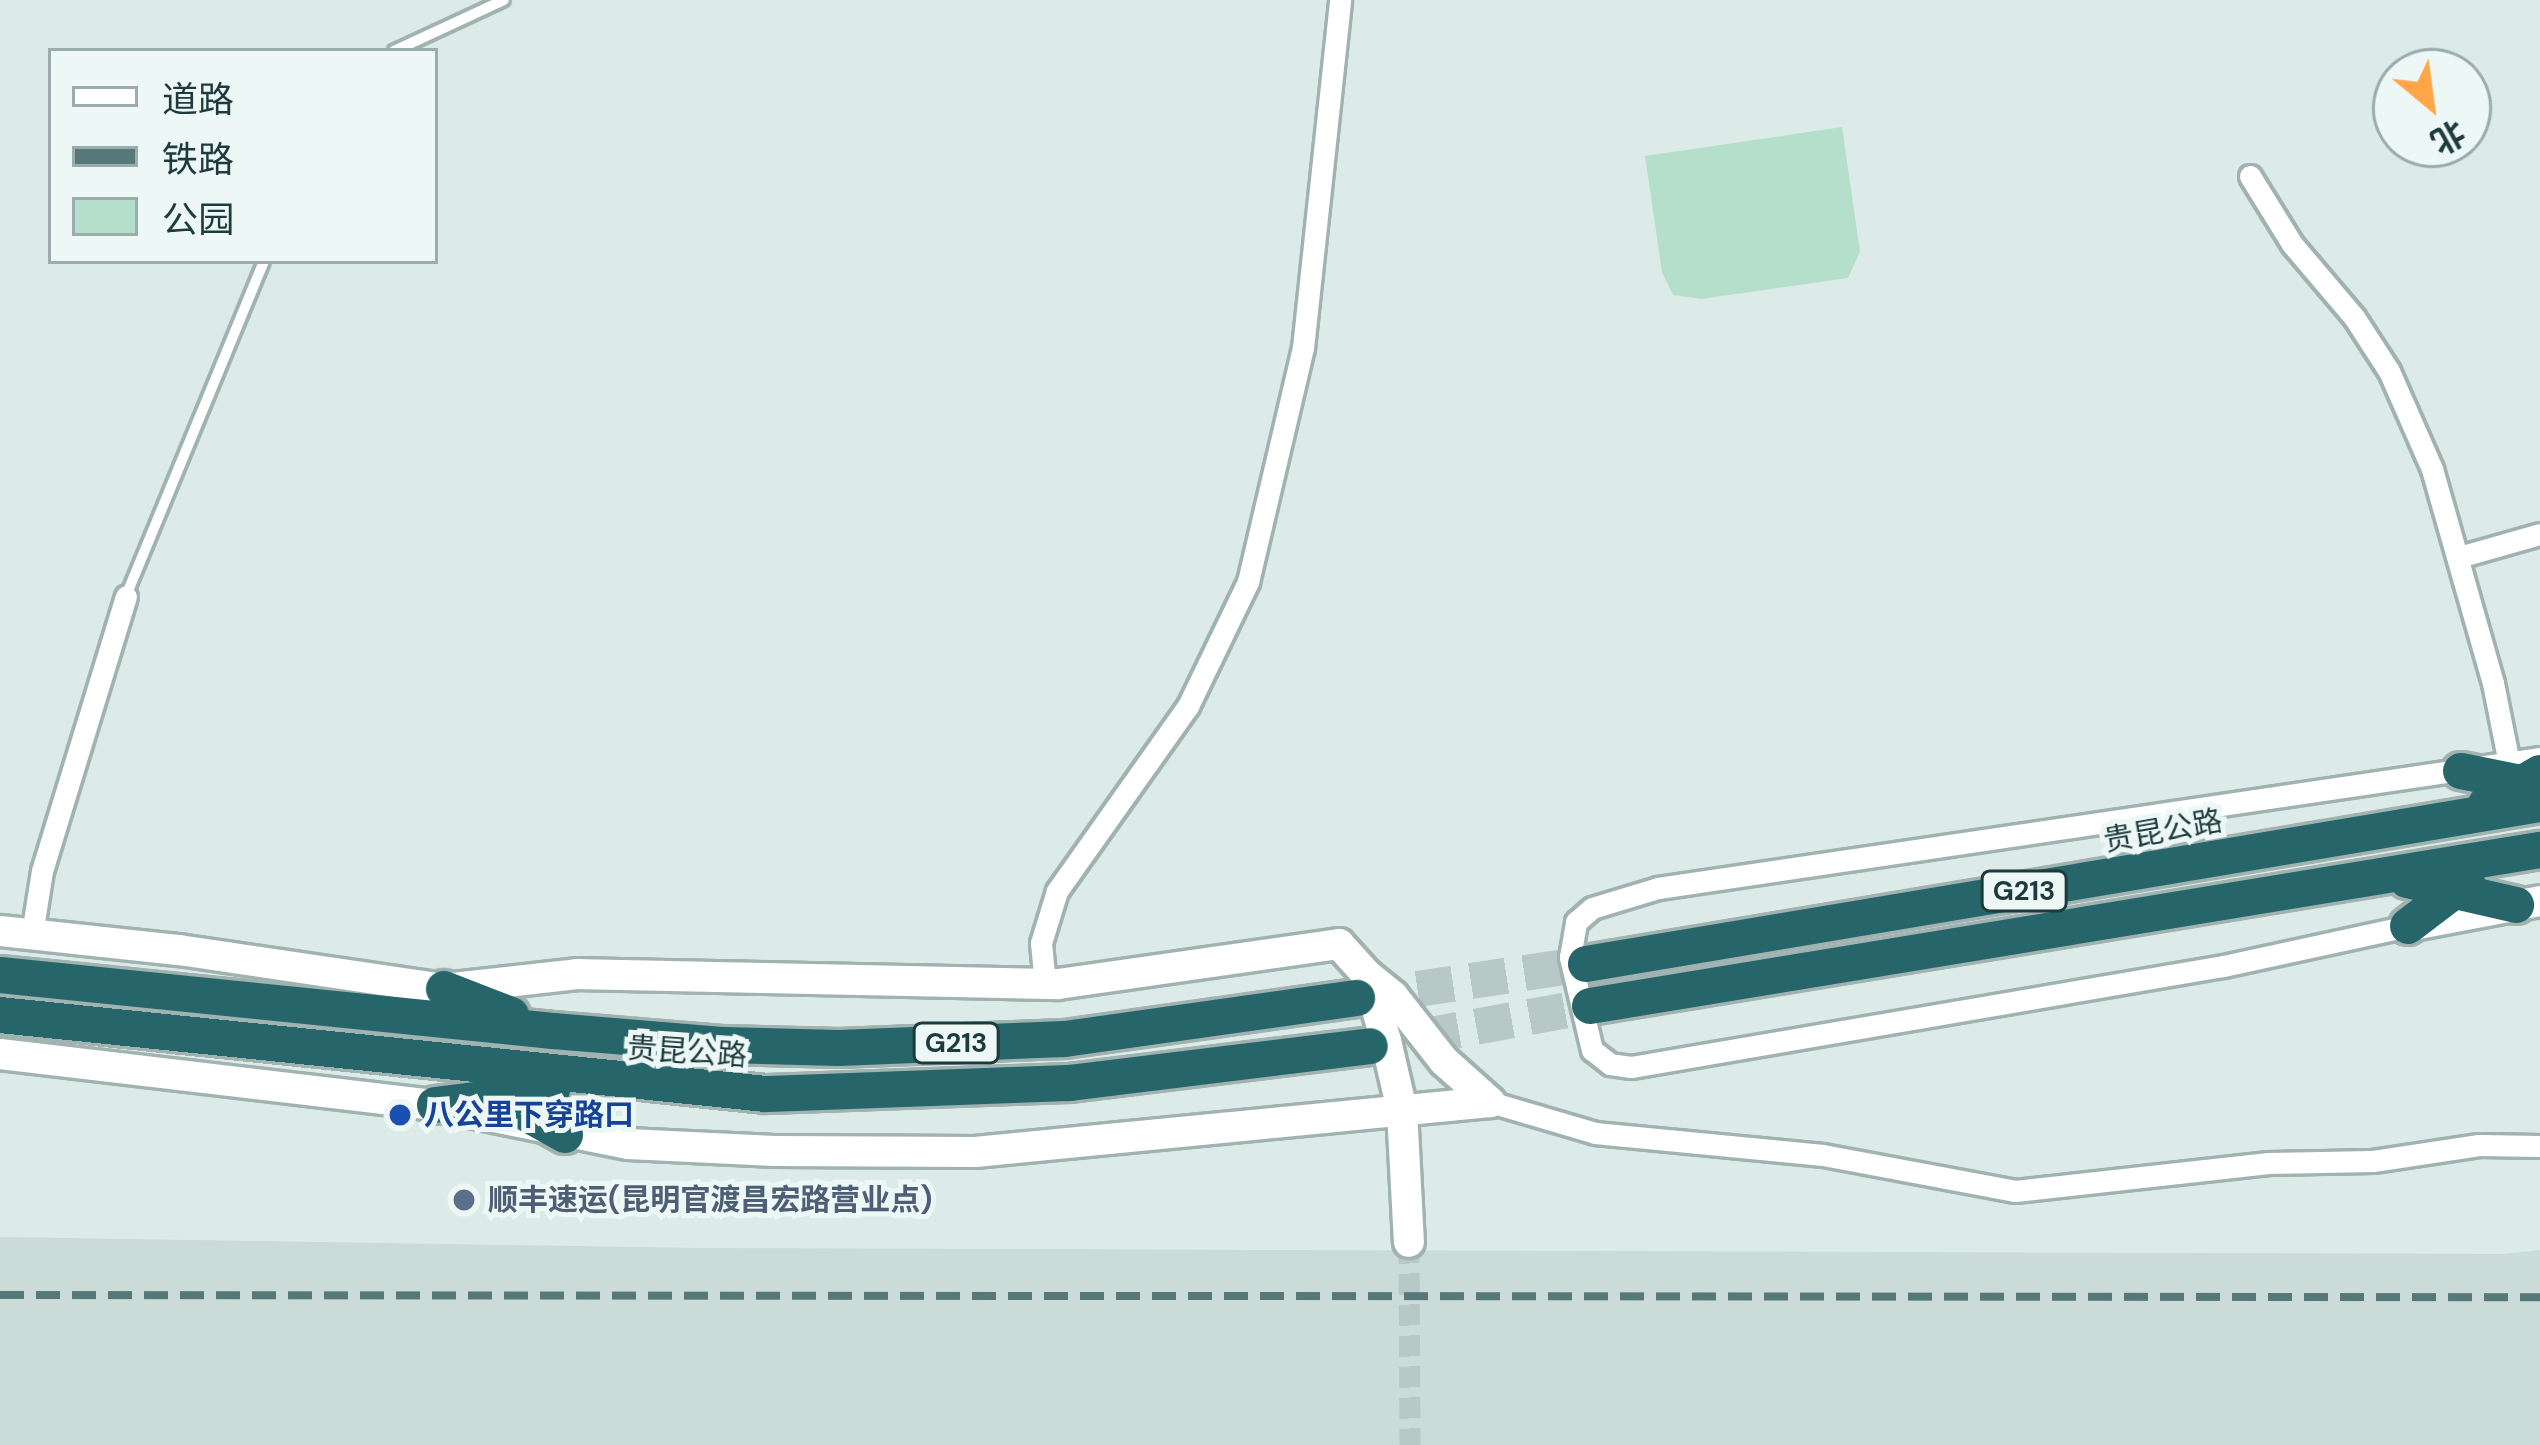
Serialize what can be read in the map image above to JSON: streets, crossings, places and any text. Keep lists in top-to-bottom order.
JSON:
{
  "streets": {
    "highway": ["贵昆公路", "G213"]
  },
  "places": ["八公里下穿路口", "顺丰速运(昆明官渡昌宏路营业点)"],
  "legend": ["道路", "铁路", "公园"],
  "north": "bottom right"
}
